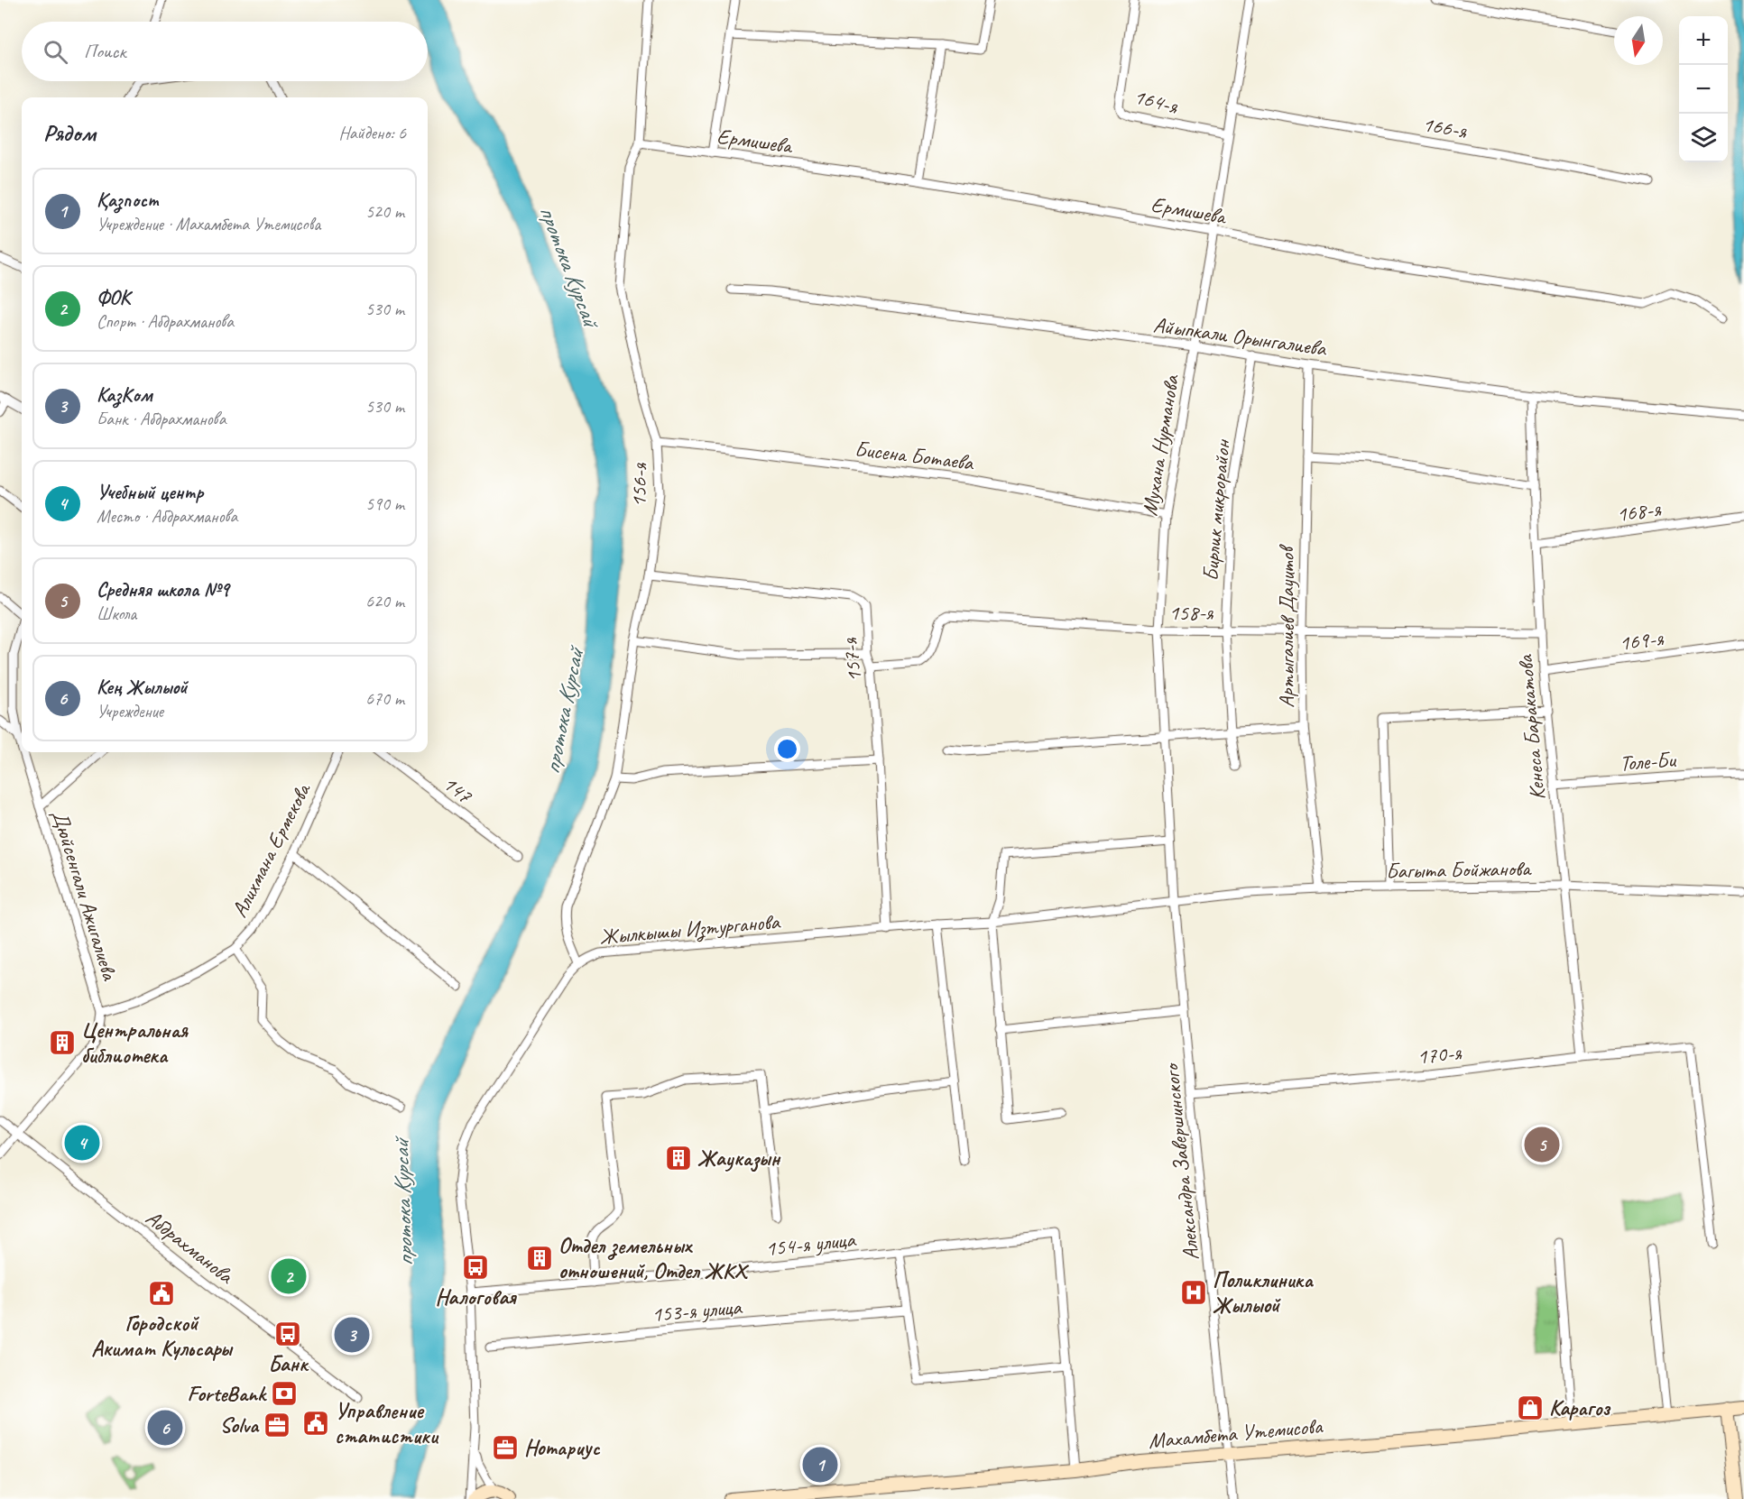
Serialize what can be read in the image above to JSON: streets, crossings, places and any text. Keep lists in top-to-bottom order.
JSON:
{
  "streets": {
    "street": [
      "164-я",
      "166-я",
      "Ермишева",
      "Айыпкали Орынгалиева",
      "Мухана Нурманова",
      "Бисена Ботаева",
      "156-я",
      "Бирлик микрорайон",
      "168-я",
      "158-я",
      "Артыгалиев Дауитов",
      "169-я",
      "157-я",
      "Кенеса Баракатова",
      "Толе-Би",
      "147",
      "Алихмана Ермекова",
      "Багыта Бойжанова",
      "Дюйсенгали Ажигалиева",
      "Жылкышы Изтурганова",
      "170-я",
      "Александра Завершинского",
      "154-я улица",
      "Абдрахманова",
      "153-я улица",
      "Махамбета Утемисова"
    ]
  },
  "crossings": [
    ["164-я", "Мухана Нурманова"],
    ["166-я", "Мухана Нурманова"],
    ["Ермишева", "Мухана Нурманова"],
    ["Ермишева", "156-я"],
    ["Айыпкали Орынгалиева", "Мухана Нурманова"],
    ["Айыпкали Орынгалиева", "Бирлик микрорайон"],
    ["Айыпкали Орынгалиева", "Артыгалиев Дауитов"],
    ["Айыпкали Орынгалиева", "Кенеса Баракатова"],
    ["Мухана Нурманова", "Бисена Ботаева"],
    ["Мухана Нурманова", "158-я"],
    ["Мухана Нурманова", "Багыта Бойжанова"],
    ["Мухана Нурманова", "Жылкышы Изтурганова"],
    ["Мухана Нурманова", "Александра Завершинского"],
    ["Бисена Ботаева", "156-я"],
    ["156-я", "157-я"],
    ["156-я", "Жылкышы Изтурганова"],
    ["Бирлик микрорайон", "158-я"],
    ["168-я", "Кенеса Баракатова"],
    ["158-я", "Артыгалиев Дауитов"],
    ["158-я", "157-я"],
    ["158-я", "Кенеса Баракатова"],
    ["Артыгалиев Дауитов", "Багыта Бойжанова"],
    ["169-я", "Кенеса Баракатова"],
    ["157-я", "Жылкышы Изтурганова"],
    ["Кенеса Баракатова", "Толе-Би"],
    ["Кенеса Баракатова", "Багыта Бойжанова"],
    ["Кенеса Баракатова", "170-я"],
    ["Алихмана Ермекова", "Дюйсенгали Ажигалиева"],
    ["Багыта Бойжанова", "Жылкышы Изтурганова"],
    ["Багыта Бойжанова", "Александра Завершинского"],
    ["Дюйсенгали Ажигалиева", "Абдрахманова"],
    ["Жылкышы Изтурганова", "Александра Завершинского"],
    ["Жылкышы Изтурганова", "154-я улица"],
    ["170-я", "Александра Завершинского"],
    ["Александра Завершинского", "Махамбета Утемисова"]
  ],
  "water": ["протока Курсай"],
  "places": {
    "building": ["Центральная библиотека", "Жауказын", "Отдел земельных отношений, Отдел ЖКХ"],
    "bus stop": ["Налоговая", "Банк"],
    "hospital": ["Поликлиника Жылыой"],
    "public building": ["Городской Акимат Кульсары", "Управление статистики"],
    "bank": ["ForteBank"],
    "shop": ["Карагоз"],
    "office": ["Solva", "Нотариус"]
  },
  "north": "bottom",
  "page": {
    "map_buttons": ["+", "−"],
    "search": "Поиск",
    "heading": ["Рядом", "Найдено: 6"],
    "list": [
      {
        "mark": "1",
        "name": "Қазпост",
        "note": "Учреждение · Махамбета Утемисова",
        "value": "520 m"
      },
      {
        "mark": "2",
        "name": "ФОК",
        "note": "Спорт · Абдрахманова",
        "value": "530 m"
      },
      {
        "mark": "3",
        "name": "КазКом",
        "note": "Банк · Абдрахманова",
        "value": "530 m"
      },
      {
        "mark": "4",
        "name": "Учебный центр",
        "note": "Место · Абдрахманова",
        "value": "590 m"
      },
      {
        "mark": "5",
        "name": "Средняя школа №9",
        "note": "Школа",
        "value": "620 m"
      },
      {
        "mark": "6",
        "name": "Кең Жылыой",
        "note": "Учреждение",
        "value": "670 m"
      }
    ],
    "pins": [
      "4",
      "5",
      "2",
      "3",
      "6",
      "1"
    ]
  }
}
